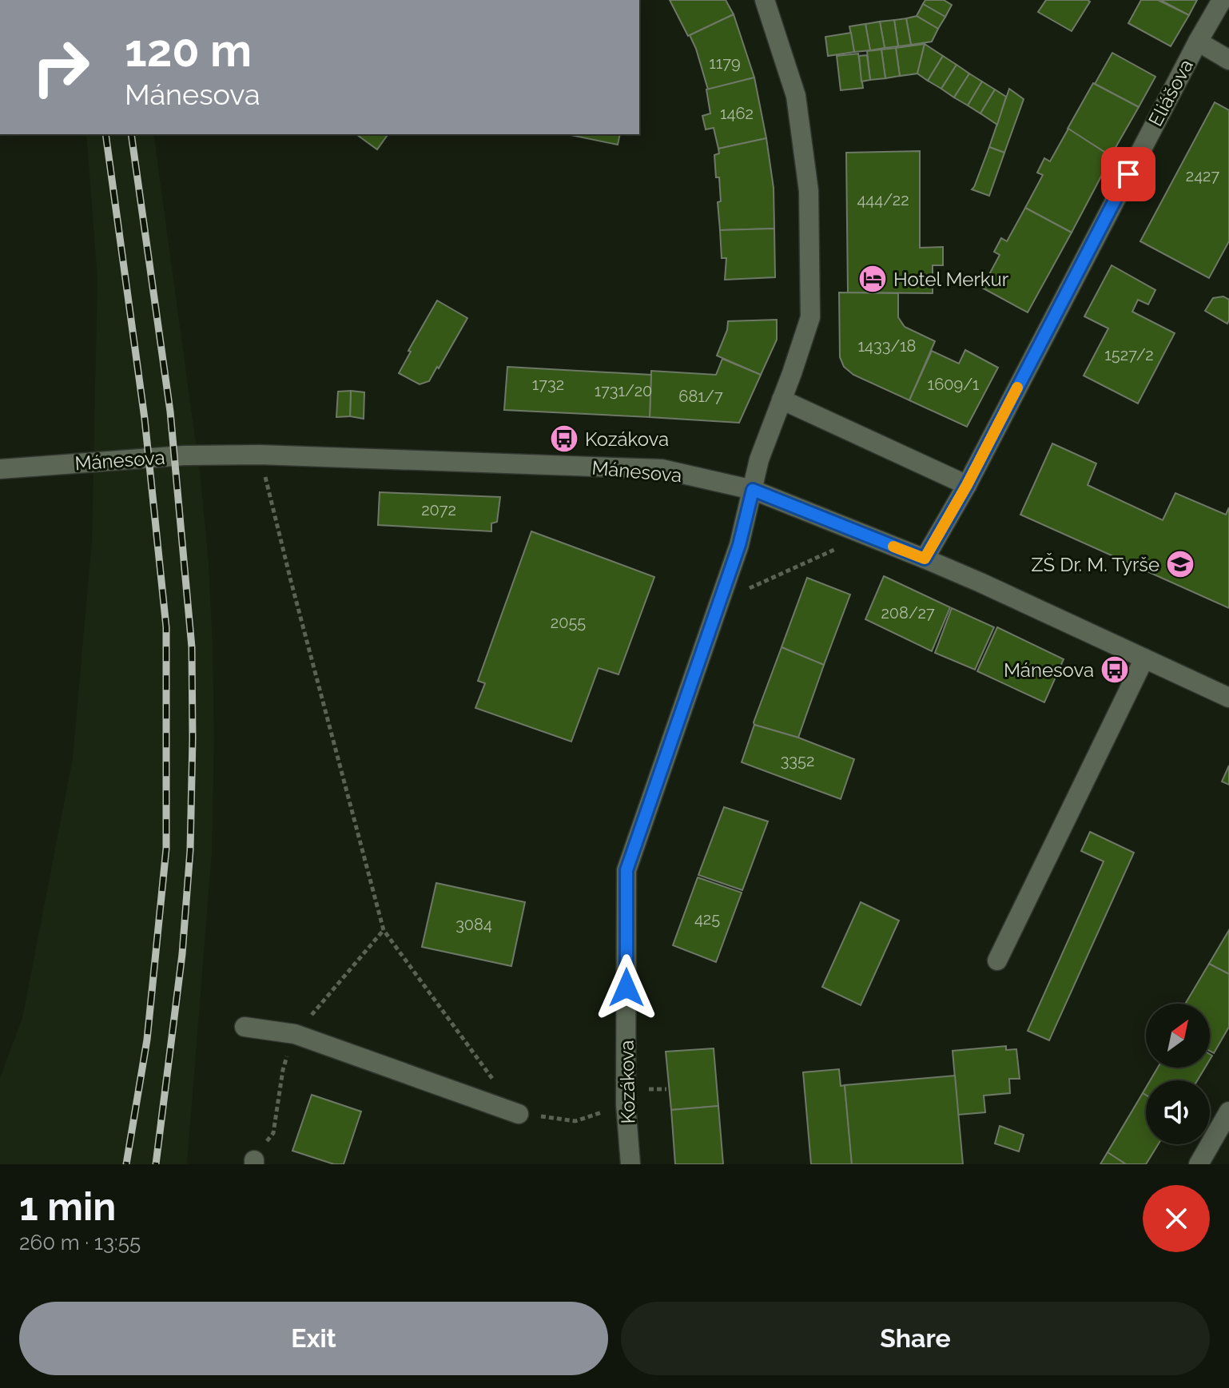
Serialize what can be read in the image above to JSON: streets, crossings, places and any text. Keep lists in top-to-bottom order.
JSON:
{
  "streets": {
    "street": ["Eliášova", "Mánesova", "Kozákova"]
  },
  "crossings": [
    ["Eliášova", "Mánesova"],
    ["Mánesova", "Kozákova"]
  ],
  "places": {
    "hotel": ["Hotel Merkur"],
    "bus stop": ["Kozákova", "Mánesova"],
    "school or university": ["ZŠ Dr. M. Tyrše"]
  },
  "house_numbers": [
    "1179",
    "1462",
    "2427",
    "444/22",
    "1433/18",
    "1527/2",
    "1732",
    "1609/1",
    "1731/20",
    "681/7",
    "2072",
    "208/27",
    "2055",
    "3352",
    "425",
    "3084"
  ],
  "north": "top right",
  "page": {
    "turn": ["120 m", "Mánesova"],
    "heading": ["1 min", "260 m · 13:55"],
    "buttons": ["Exit", "Share"]
  }
}
